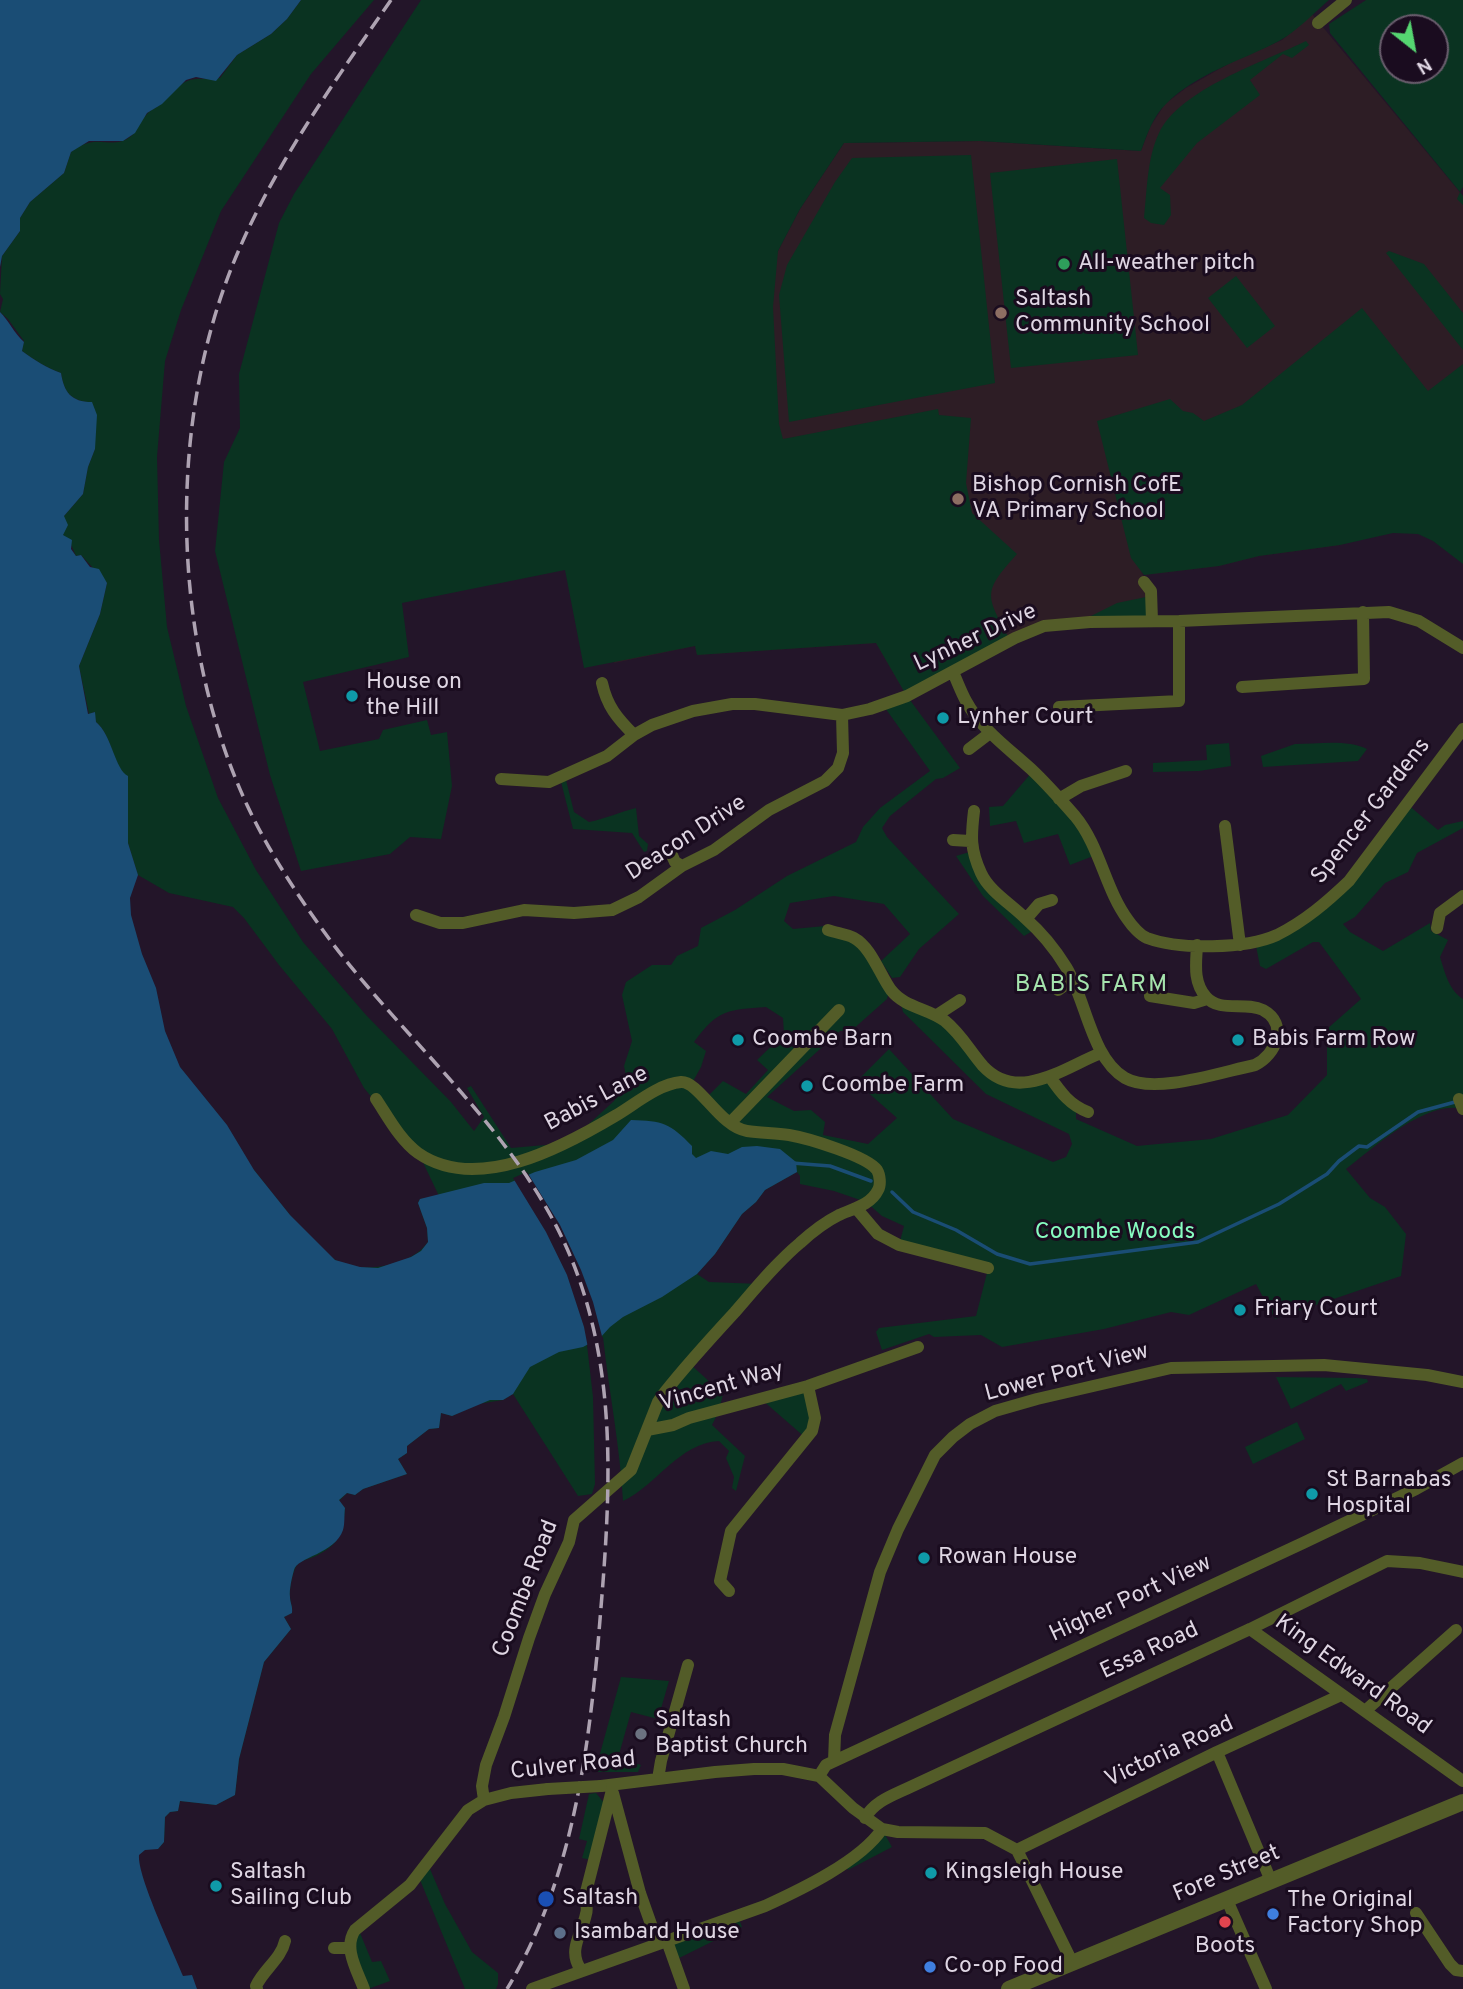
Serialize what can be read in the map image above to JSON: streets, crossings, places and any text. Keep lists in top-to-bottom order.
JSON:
{
  "streets": {
    "street": [
      "Lynher Drive",
      "Spencer Gardens",
      "Deacon Drive",
      "Babis Lane",
      "Lower Port View",
      "Vincent Way",
      "Coombe Road",
      "Higher Port View",
      "Essa Road",
      "King Edward Road",
      "Victoria Road",
      "Culver Road",
      "Fore Street"
    ]
  },
  "crossings": [
    ["Lynher Drive", "Spencer Gardens"],
    ["Lynher Drive", "Deacon Drive"],
    ["Babis Lane", "Coombe Road"],
    ["Lower Port View", "Higher Port View"],
    ["Vincent Way", "Coombe Road"],
    ["Coombe Road", "Culver Road"],
    ["Higher Port View", "Culver Road"],
    ["Essa Road", "King Edward Road"],
    ["King Edward Road", "Victoria Road"]
  ],
  "districts": ["BABIS FARM"],
  "parks": ["Coombe Woods"],
  "places": [
    "All-weather pitch",
    "Saltash Community School",
    "Bishop Cornish CofE VA Primary School",
    "House on the Hill",
    "Lynher Court",
    "Coombe Barn",
    "Babis Farm Row",
    "Coombe Farm",
    "Friary Court",
    "St Barnabas Hospital",
    "Rowan House",
    "Saltash Baptist Church",
    "Kingsleigh House",
    "Saltash Sailing Club",
    "Saltash",
    "The Original Factory Shop",
    "Boots",
    "Isambard House",
    "Co-op Food"
  ],
  "north": "bottom right"
}
